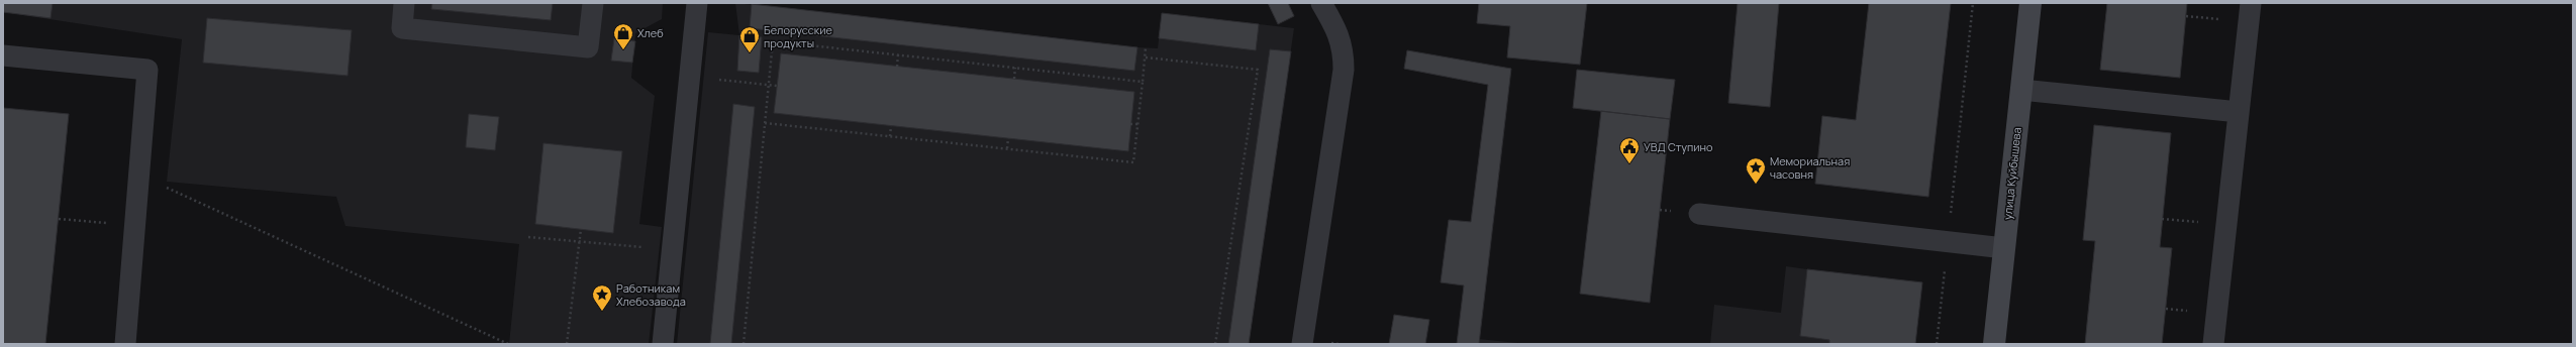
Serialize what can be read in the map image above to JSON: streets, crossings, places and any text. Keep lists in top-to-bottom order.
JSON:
{
  "streets": {
    "main road": ["улица Куйбышева"]
  },
  "places": {
    "shop": ["Хлеб", "Белорусские продукты"],
    "public building": ["УВД Ступино"],
    "place": ["Мемориальная часовня", "Работникам Хлебозавода"]
  }
}
